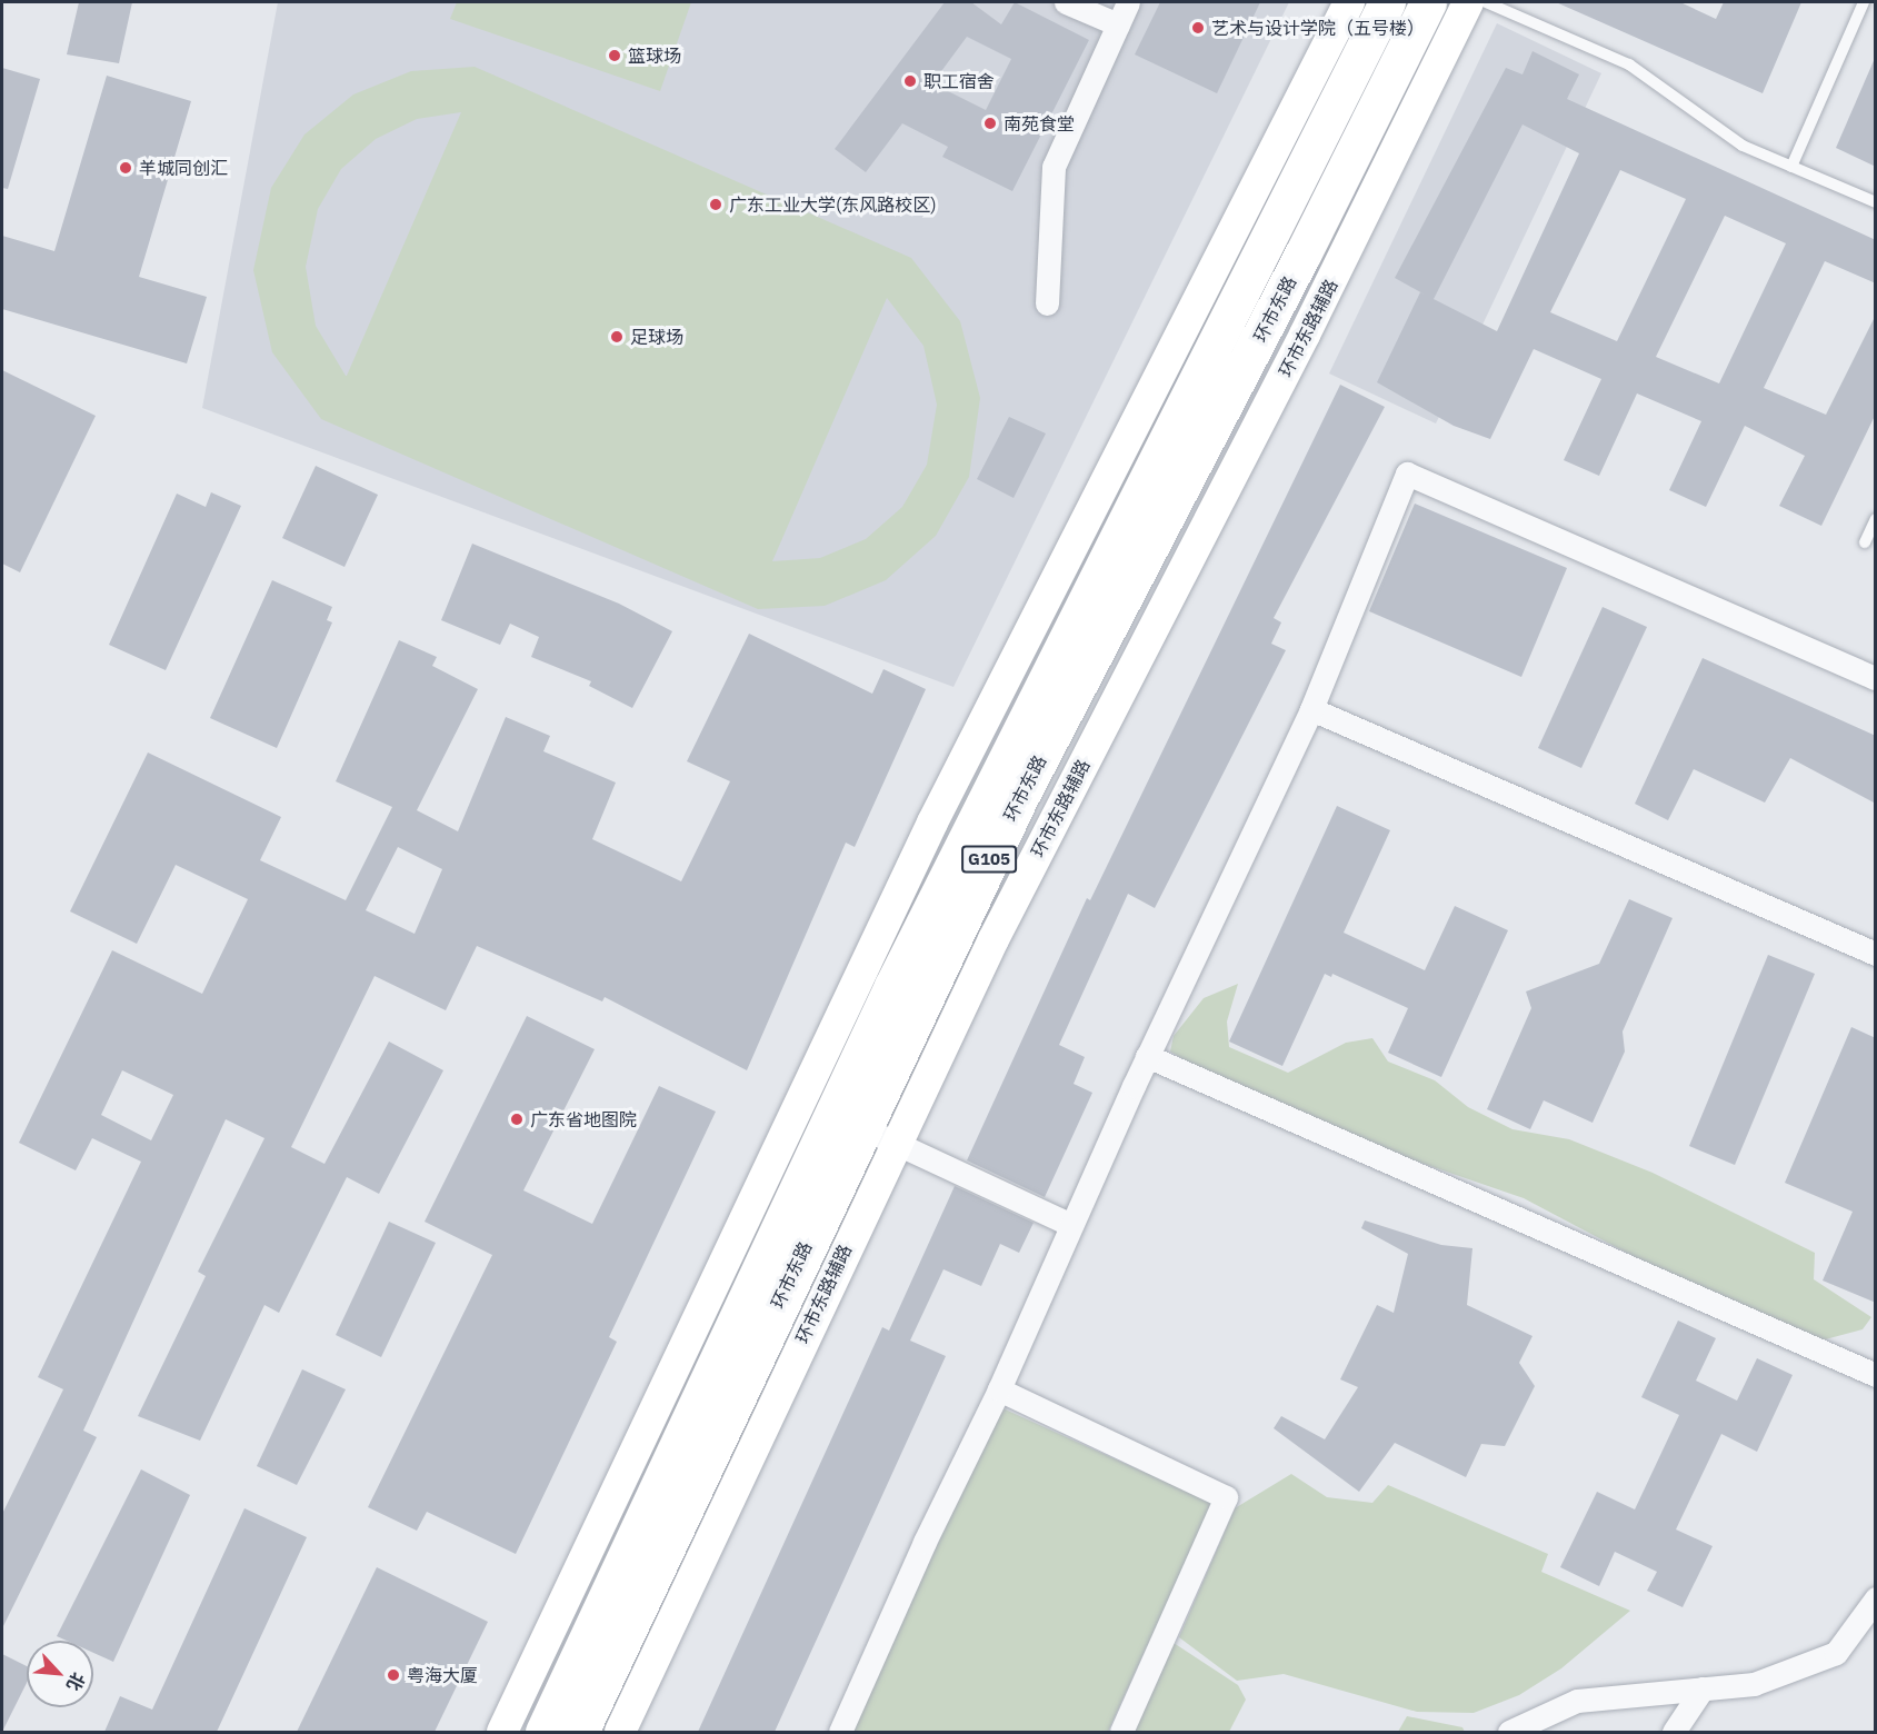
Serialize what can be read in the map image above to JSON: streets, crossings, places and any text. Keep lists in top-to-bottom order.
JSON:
{
  "streets": {
    "highway": ["环市东路", "G105"],
    "main road": ["环市东路辅路"]
  },
  "places": [
    "艺术与设计学院（五号楼）",
    "篮球场",
    "职工宿舍",
    "南苑食堂",
    "羊城同创汇",
    "广东工业大学(东风路校区)",
    "足球场",
    "广东省地图院",
    "粤海大厦"
  ],
  "north": "bottom right"
}
